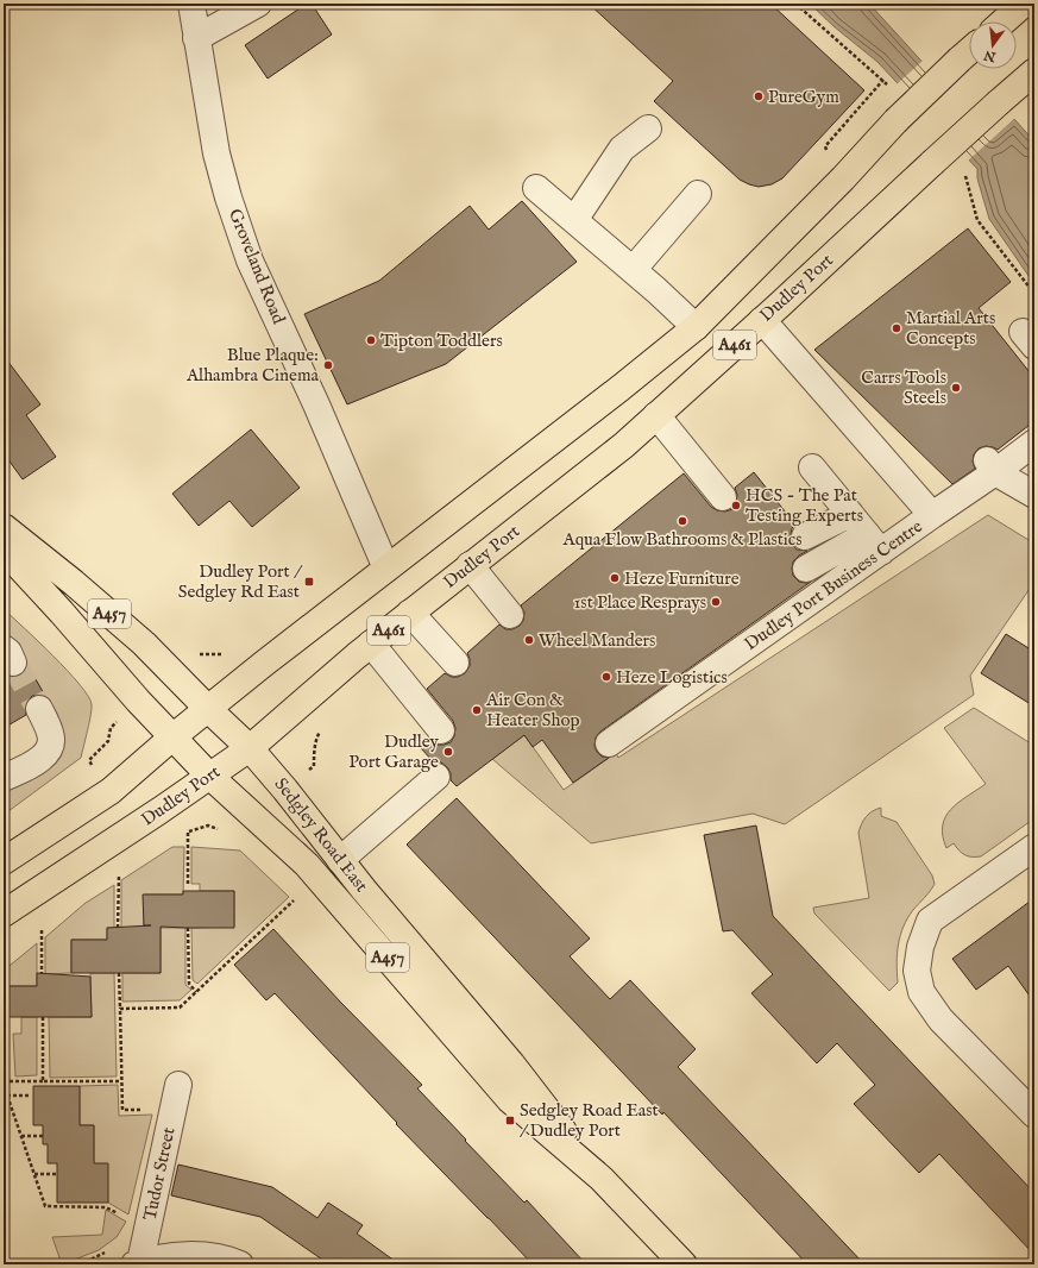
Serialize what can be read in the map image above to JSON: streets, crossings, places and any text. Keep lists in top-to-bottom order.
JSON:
{
  "streets": {
    "main road": [
      "Dudley Port",
      "A461",
      "A457",
      "Sedgley Road East"
    ],
    "street": ["Groveland Road", "Dudley Port Business Centre", "Tudor Street"]
  },
  "crossings": [
    ["Groveland Road", "A461"],
    ["Dudley Port", "Dudley Port Business Centre"],
    ["Dudley Port", "Sedgley Road East"],
    ["A461", "Sedgley Road East"]
  ],
  "places": {
    "other": [
      "PureGym",
      "Martial Arts Concepts",
      "Tipton Toddlers",
      "Blue Plaque: Alhambra Cinema",
      "Carrs Tools Steels",
      "HCS - The Pat Testing Experts",
      "Aqua Flow Bathrooms & Plastics",
      "Heze Furniture",
      "1st Place Resprays",
      "Wheel Manders",
      "Heze Logistics",
      "Air Con & Heater Shop",
      "Dudley Port Garage"
    ],
    "transit": ["Dudley Port / Sedgley Rd East", "Sedgley Road East / Dudley Port"]
  },
  "north": "bottom"
}
